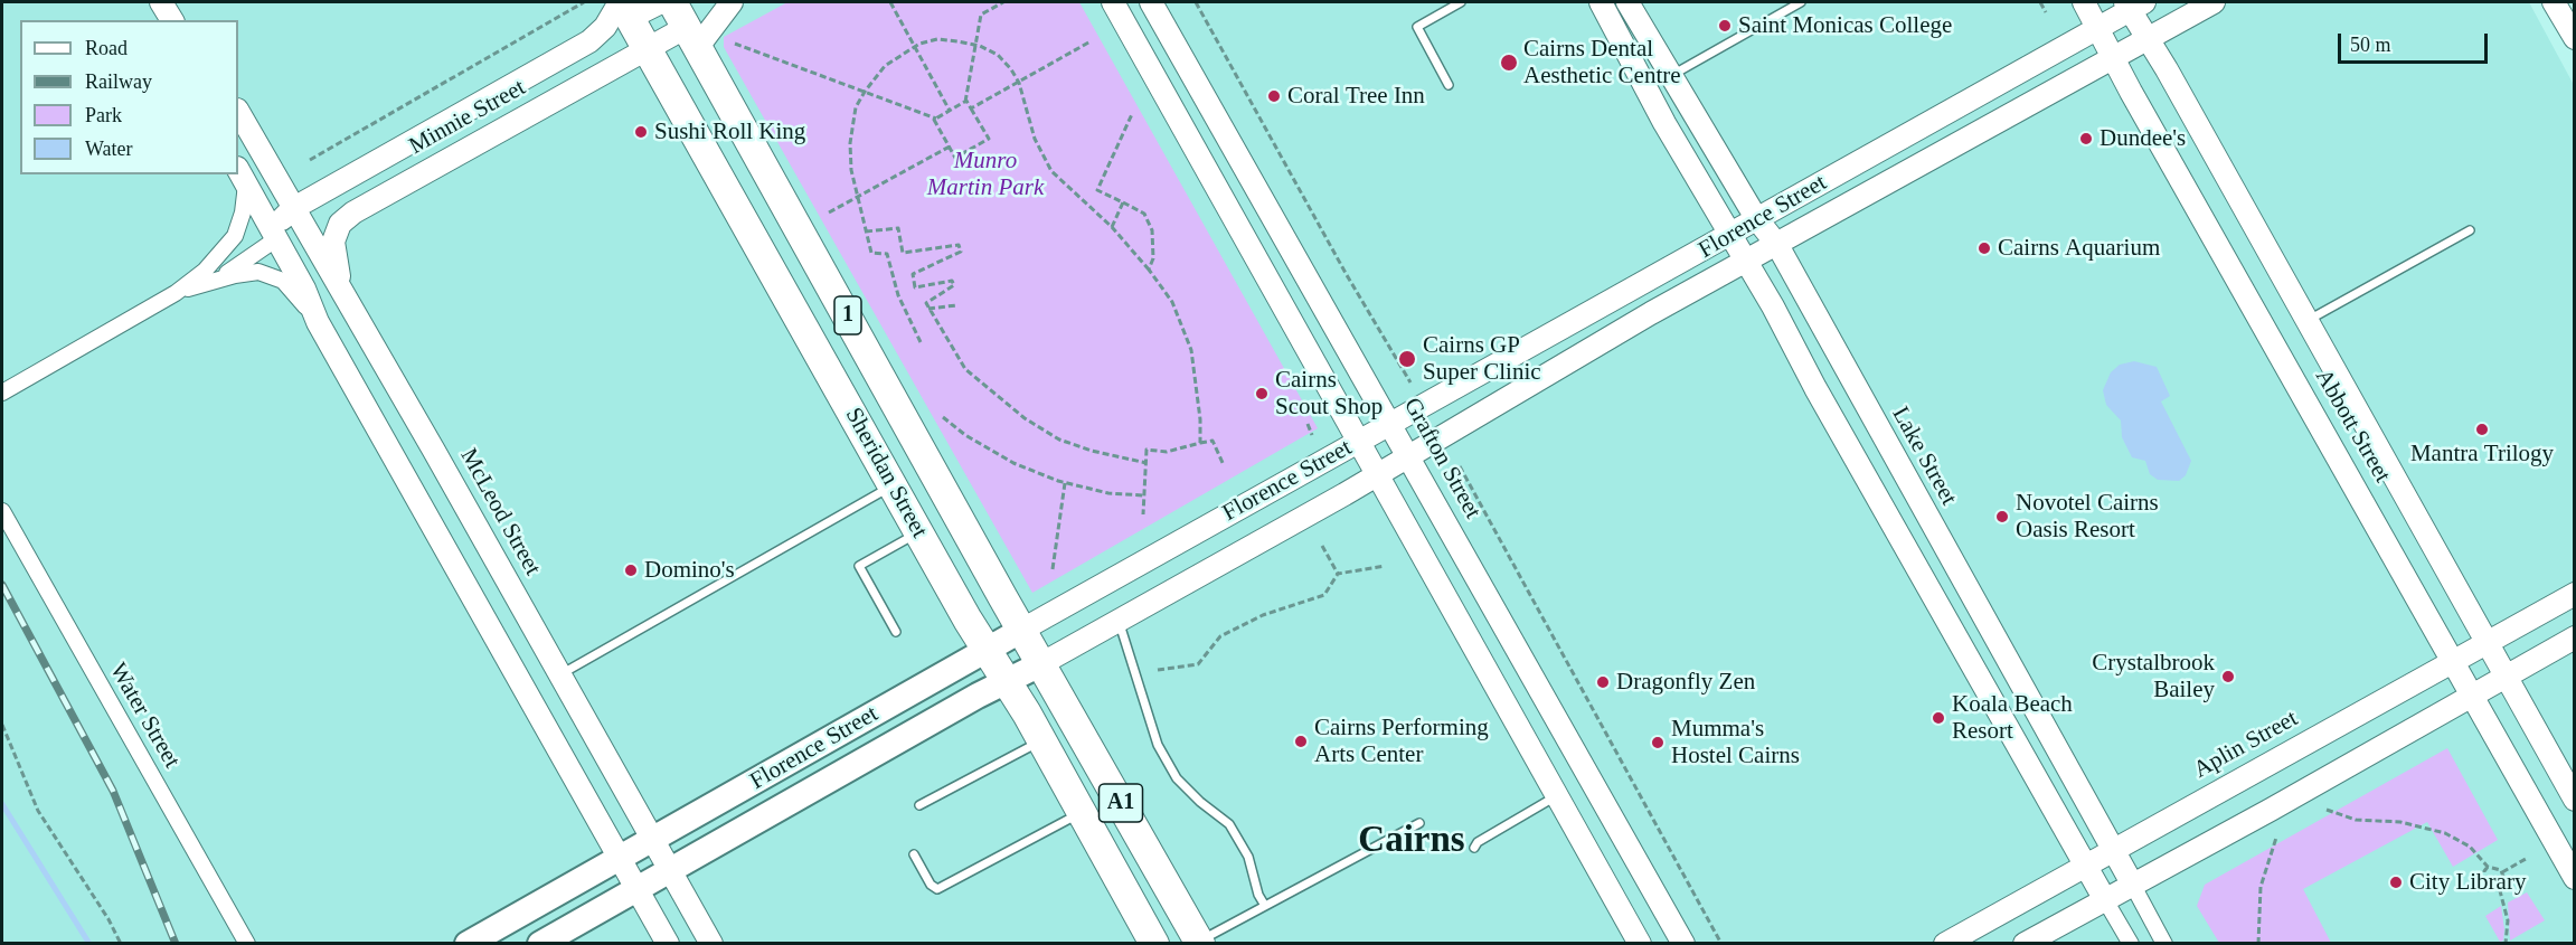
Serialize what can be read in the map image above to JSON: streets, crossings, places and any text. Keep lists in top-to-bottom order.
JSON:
{
  "streets": {
    "highway": ["1", "Sheridan Street", "A1"],
    "main road": ["Florence Street"],
    "street": [
      "Minnie Street",
      "Abbott Street",
      "Lake Street",
      "Grafton Street",
      "McLeod Street",
      "Water Street",
      "Aplin Street"
    ]
  },
  "crossings": [
    ["Minnie Street", "Sheridan Street"],
    ["Minnie Street", "McLeod Street"],
    ["Florence Street", "Abbott Street"],
    ["Florence Street", "Lake Street"],
    ["Florence Street", "Grafton Street"],
    ["Florence Street", "Sheridan Street"],
    ["Florence Street", "McLeod Street"],
    ["Abbott Street", "Aplin Street"],
    ["Lake Street", "Aplin Street"]
  ],
  "districts": ["Cairns"],
  "parks": ["Munro Martin Park"],
  "places": [
    "Saint Monicas College",
    "Cairns Dental Aesthetic Centre",
    "Coral Tree Inn",
    "Sushi Roll King",
    "Dundee's",
    "Cairns Aquarium",
    "Cairns GP Super Clinic",
    "Cairns Scout Shop",
    "Mantra Trilogy",
    "Novotel Cairns Oasis Resort",
    "Domino's",
    "Crystalbrook Bailey",
    "Dragonfly Zen",
    "Koala Beach Resort",
    "Cairns Performing Arts Center",
    "Mumma's Hostel Cairns",
    "City Library"
  ],
  "legend": [
    "Road",
    "Railway",
    "Park",
    "Water"
  ],
  "scale_bar": "50 m"
}
